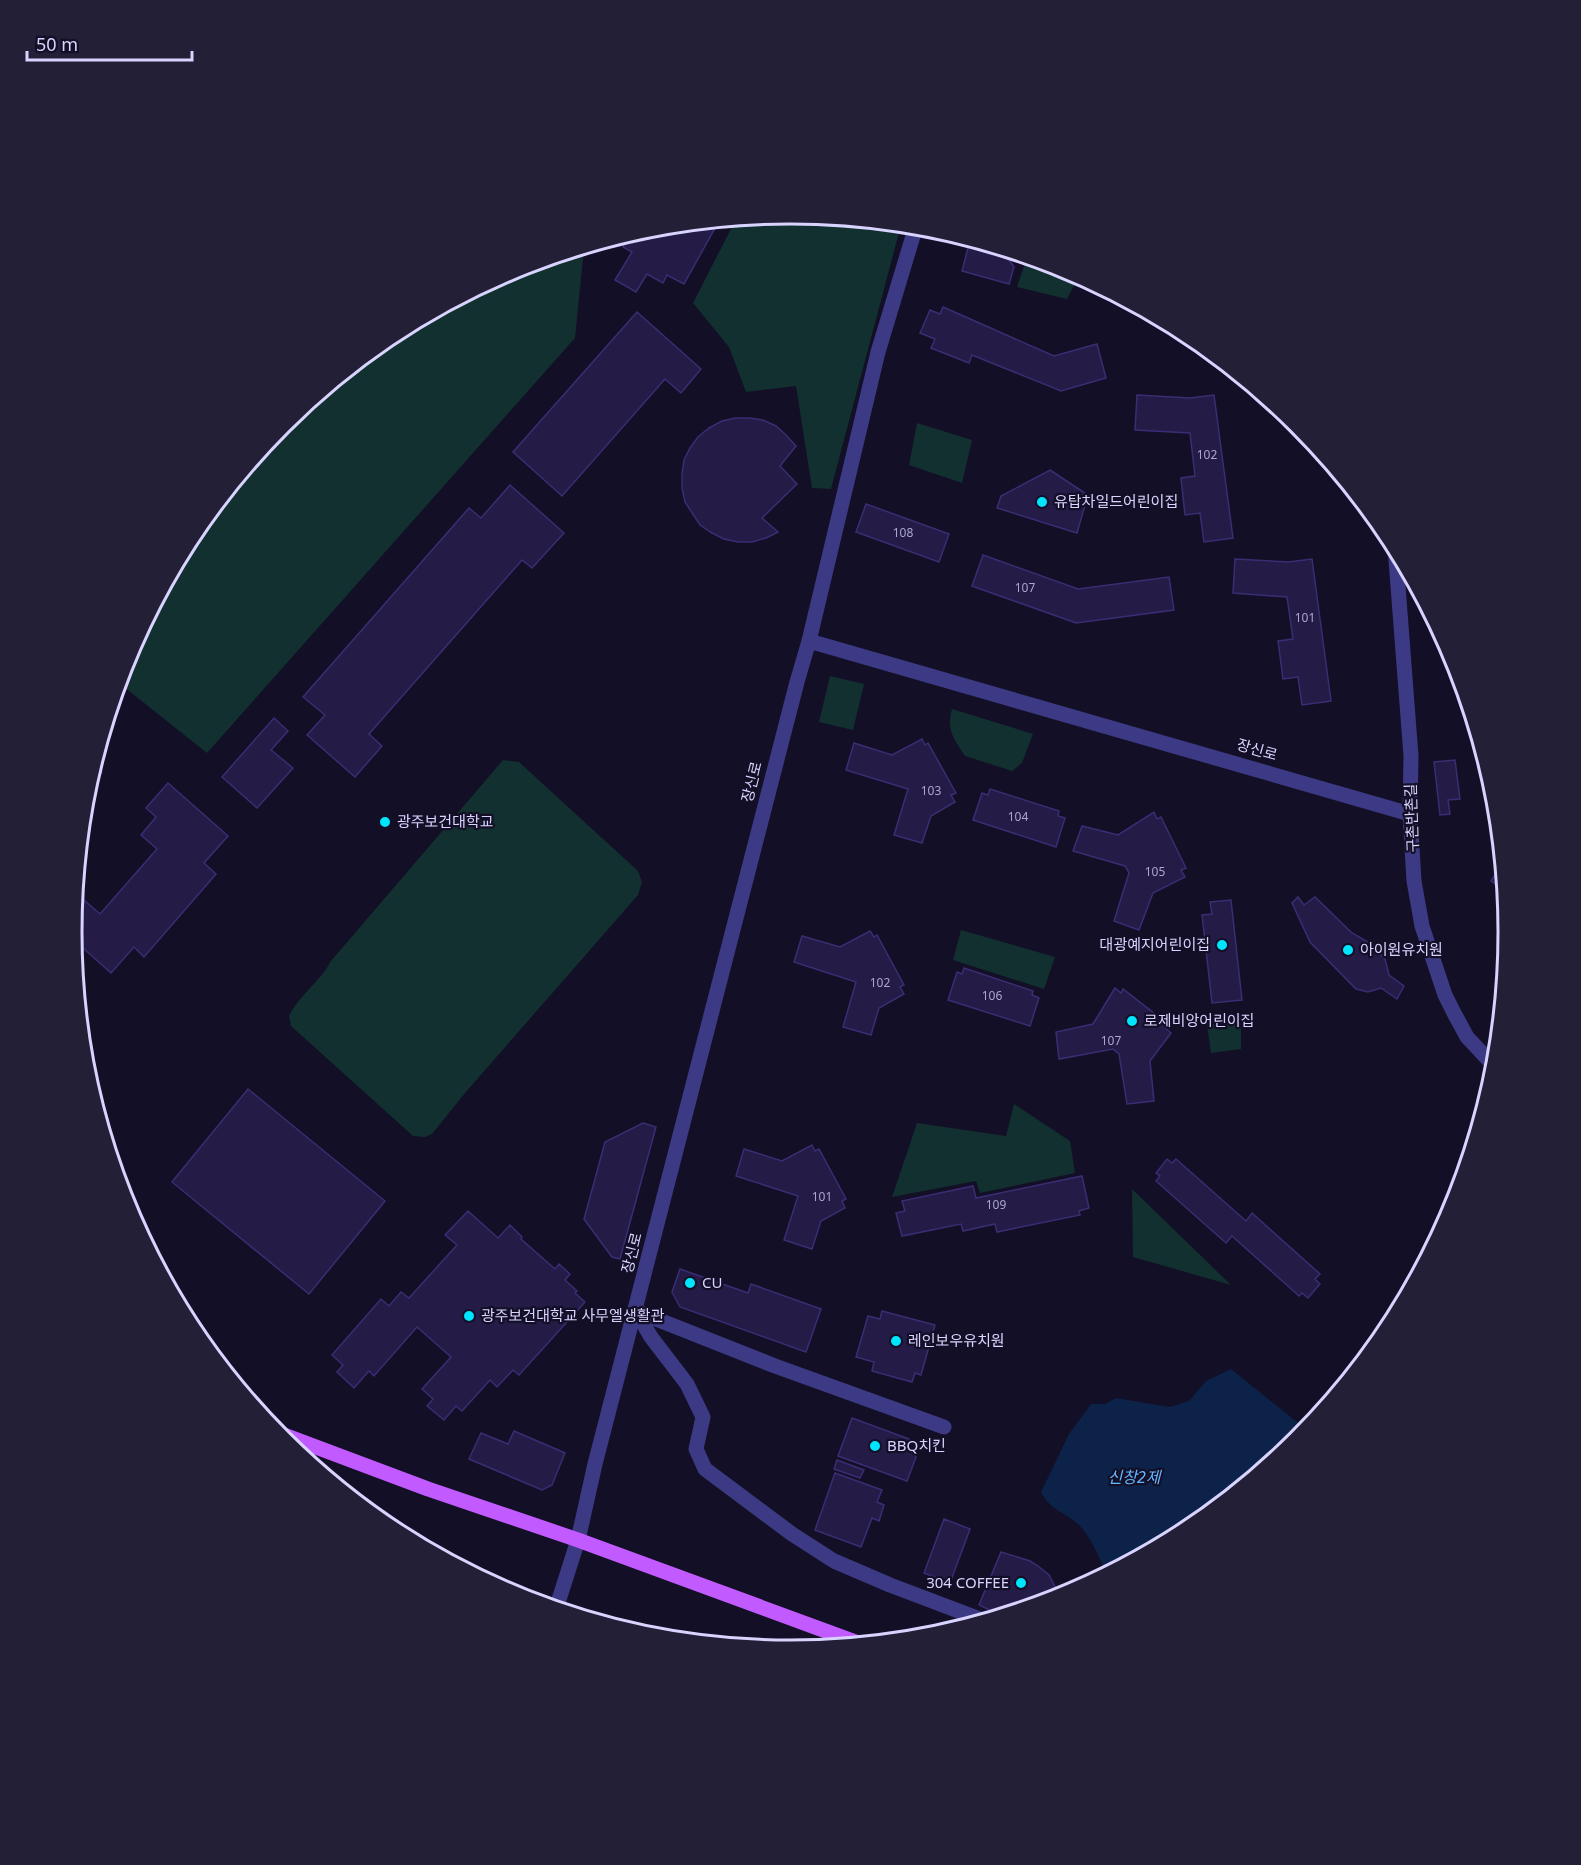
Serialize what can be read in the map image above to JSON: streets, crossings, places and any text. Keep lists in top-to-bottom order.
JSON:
{
  "streets": {
    "street": ["장신로", "구촌반촌길"]
  },
  "crossings": [
    ["장신로", "구촌반촌길"]
  ],
  "water": ["신창2제"],
  "places": [
    "유탑차일드어린이집",
    "광주보건대학교",
    "대광예지어린이집",
    "아이원유치원",
    "로제비앙어린이집",
    "CU",
    "광주보건대학교 사무엘생활관",
    "레인보우유치원",
    "BBQ치킨",
    "304 COFFEE"
  ],
  "house_numbers": [
    "102",
    "108",
    "107",
    "101",
    "103",
    "104",
    "105",
    "102",
    "106",
    "107",
    "101",
    "109"
  ],
  "scale_bar": "50 m"
}
